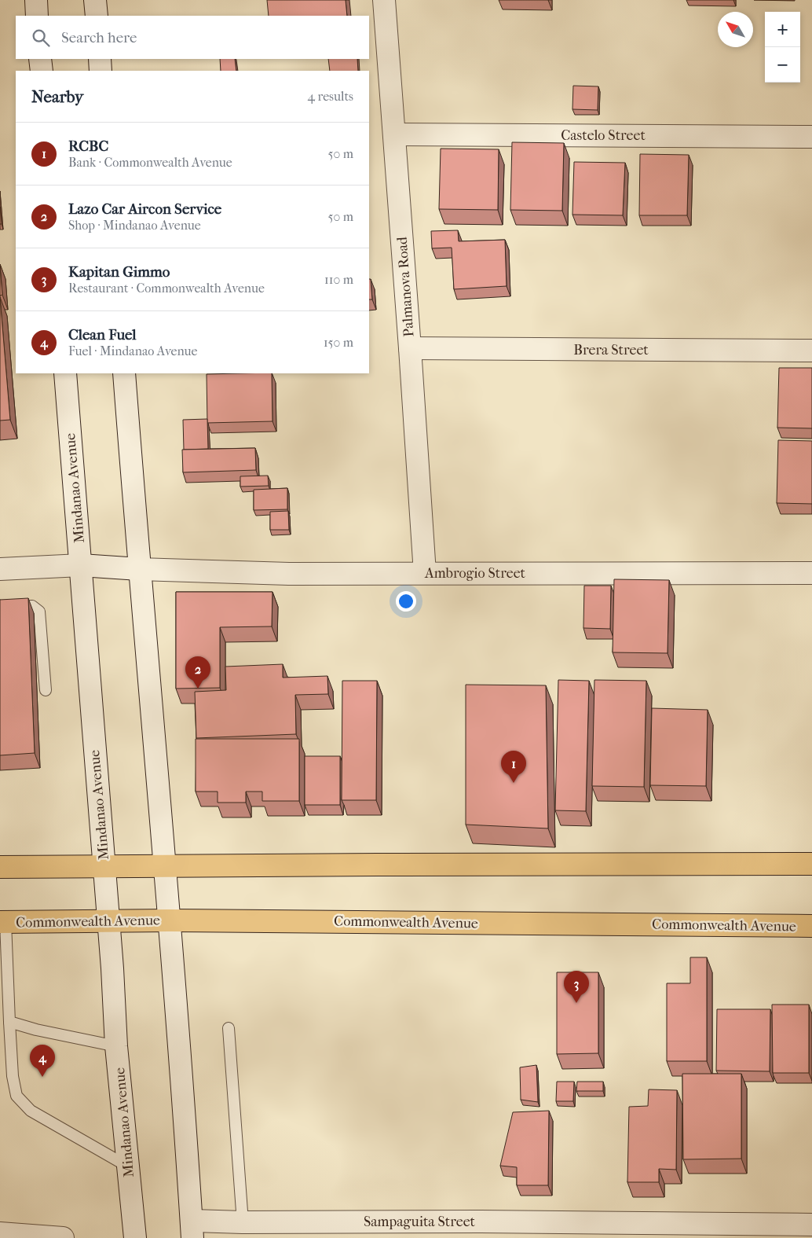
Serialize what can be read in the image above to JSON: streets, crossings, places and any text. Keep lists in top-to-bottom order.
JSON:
{
  "streets": {
    "main road": ["Commonwealth Avenue"],
    "street": [
      "Castelo Street",
      "Palmanova Road",
      "Brera Street",
      "Mindanao Avenue",
      "Ambrogio Street",
      "Sampaguita Street"
    ]
  },
  "crossings": [
    ["Castelo Street", "Palmanova Road"],
    ["Palmanova Road", "Brera Street"],
    ["Palmanova Road", "Ambrogio Street"],
    ["Mindanao Avenue", "Ambrogio Street"],
    ["Mindanao Avenue", "Commonwealth Avenue"]
  ],
  "north": "top left",
  "page": {
    "map_buttons": ["+", "−"],
    "search": "Search here",
    "heading": ["Nearby", "4 results"],
    "list": [
      {
        "mark": "1",
        "name": "RCBC",
        "note": "Bank · Commonwealth Avenue",
        "value": "50 m"
      },
      {
        "mark": "2",
        "name": "Lazo Car Aircon Service",
        "note": "Shop · Mindanao Avenue",
        "value": "50 m"
      },
      {
        "mark": "3",
        "name": "Kapitan Gimmo",
        "note": "Restaurant · Commonwealth Avenue",
        "value": "110 m"
      },
      {
        "mark": "4",
        "name": "Clean Fuel",
        "note": "Fuel · Mindanao Avenue",
        "value": "150 m"
      }
    ],
    "pins": [
      "2",
      "1",
      "3",
      "4"
    ]
  }
}
